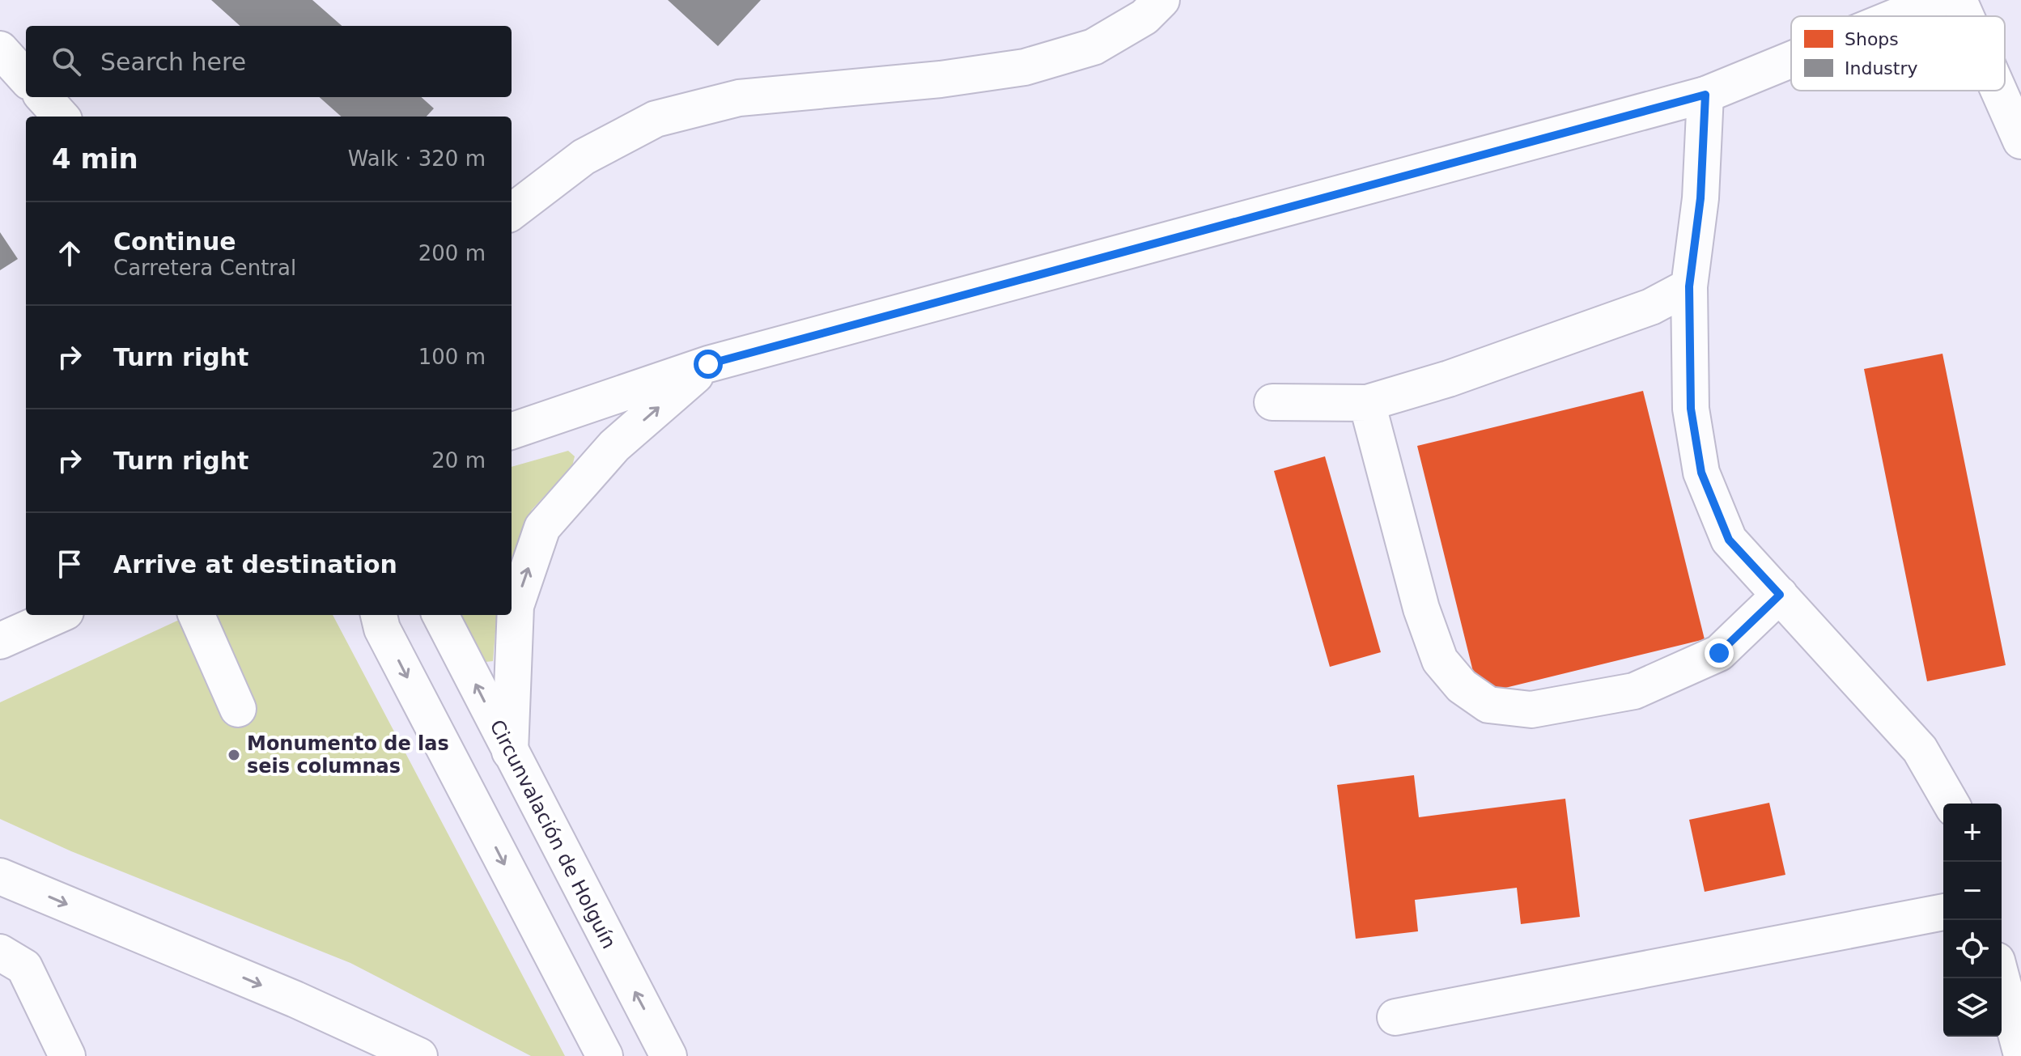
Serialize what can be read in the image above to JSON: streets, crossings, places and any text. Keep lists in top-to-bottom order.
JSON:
{
  "streets": {
    "main road": ["Circunvalación de Holguín"]
  },
  "places": ["Monumento de las seis columnas"],
  "legend": ["Shops", "Industry"],
  "page": {
    "search": "Search here",
    "heading": ["4 min", "Walk · 320 m"],
    "list": [
      ["Continue", "Carretera Central", "200 m"],
      ["Turn right", "100 m"],
      ["Turn right", "20 m"],
      "Arrive at destination"
    ],
    "map_buttons": ["+", "−"]
  }
}
